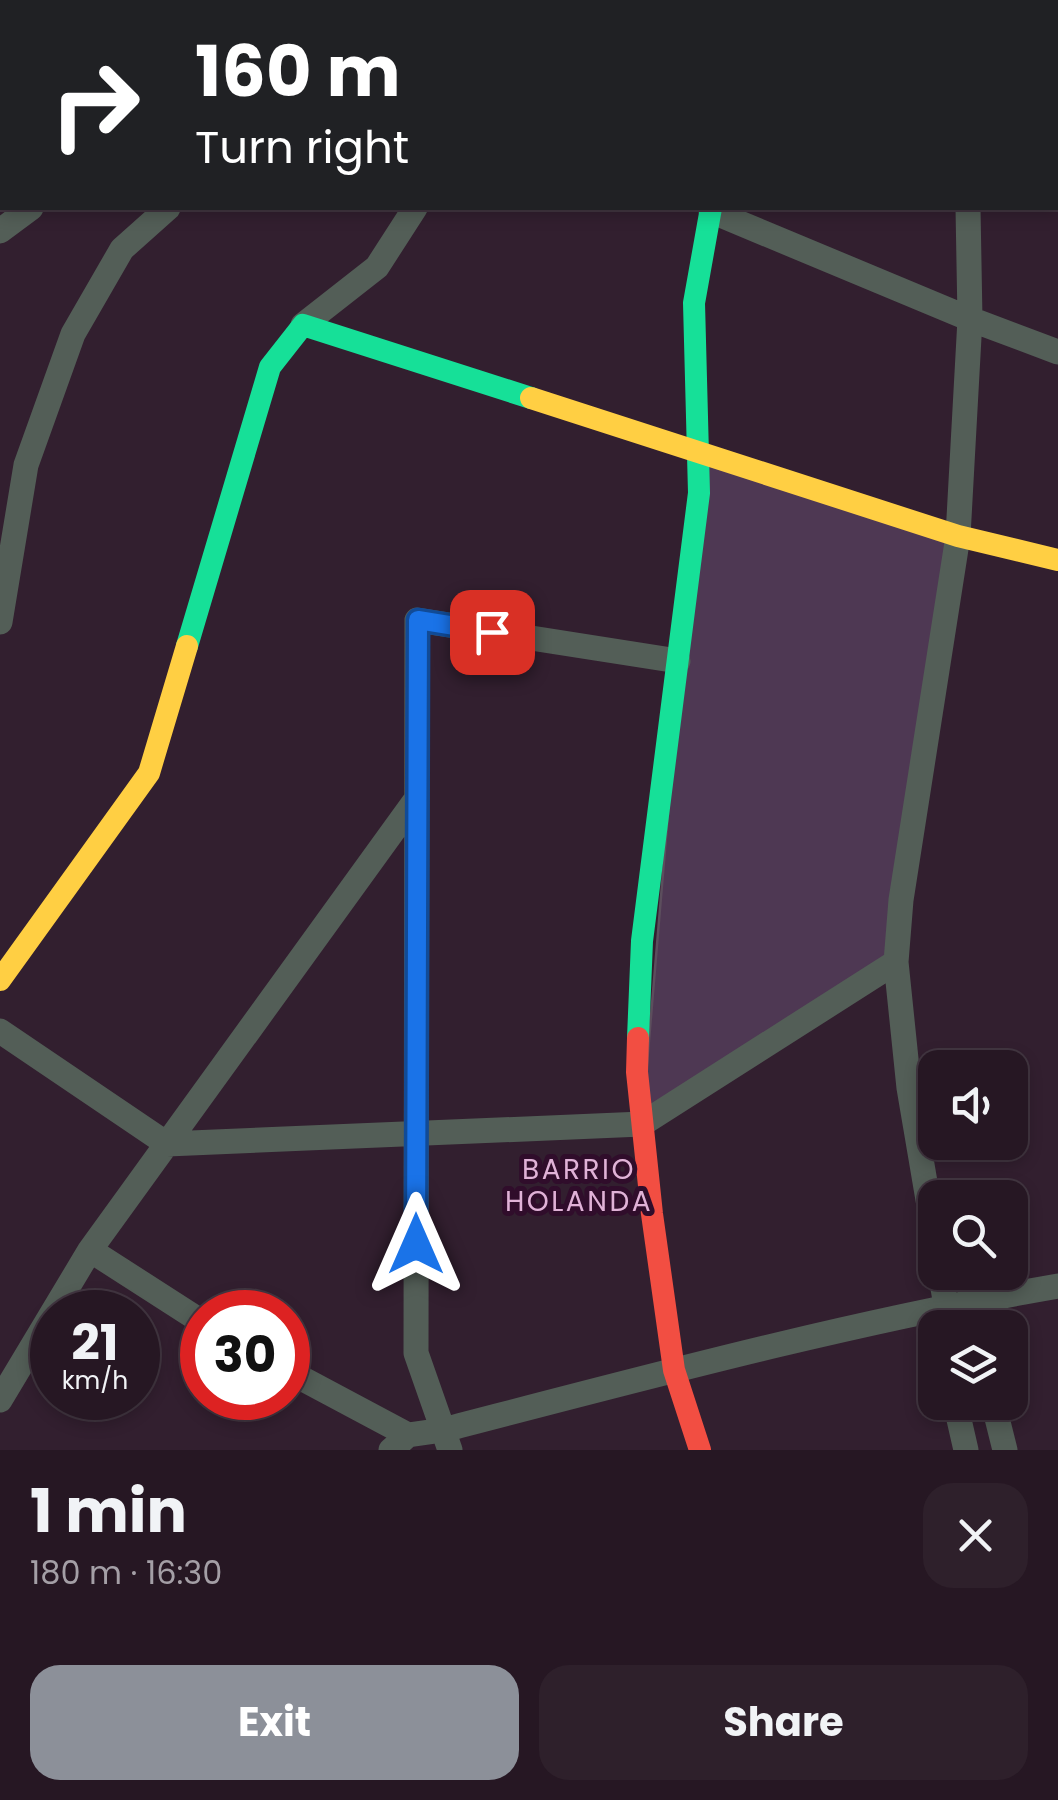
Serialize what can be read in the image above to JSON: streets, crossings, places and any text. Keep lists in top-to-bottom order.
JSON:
{
  "districts": ["BARRIO HOLANDA"],
  "page": {
    "turn": ["160 m", "Turn right"],
    "speed": "21 km/h",
    "limit": "30",
    "heading": ["1 min", "180 m · 16:30"],
    "buttons": ["Exit", "Share"]
  }
}
